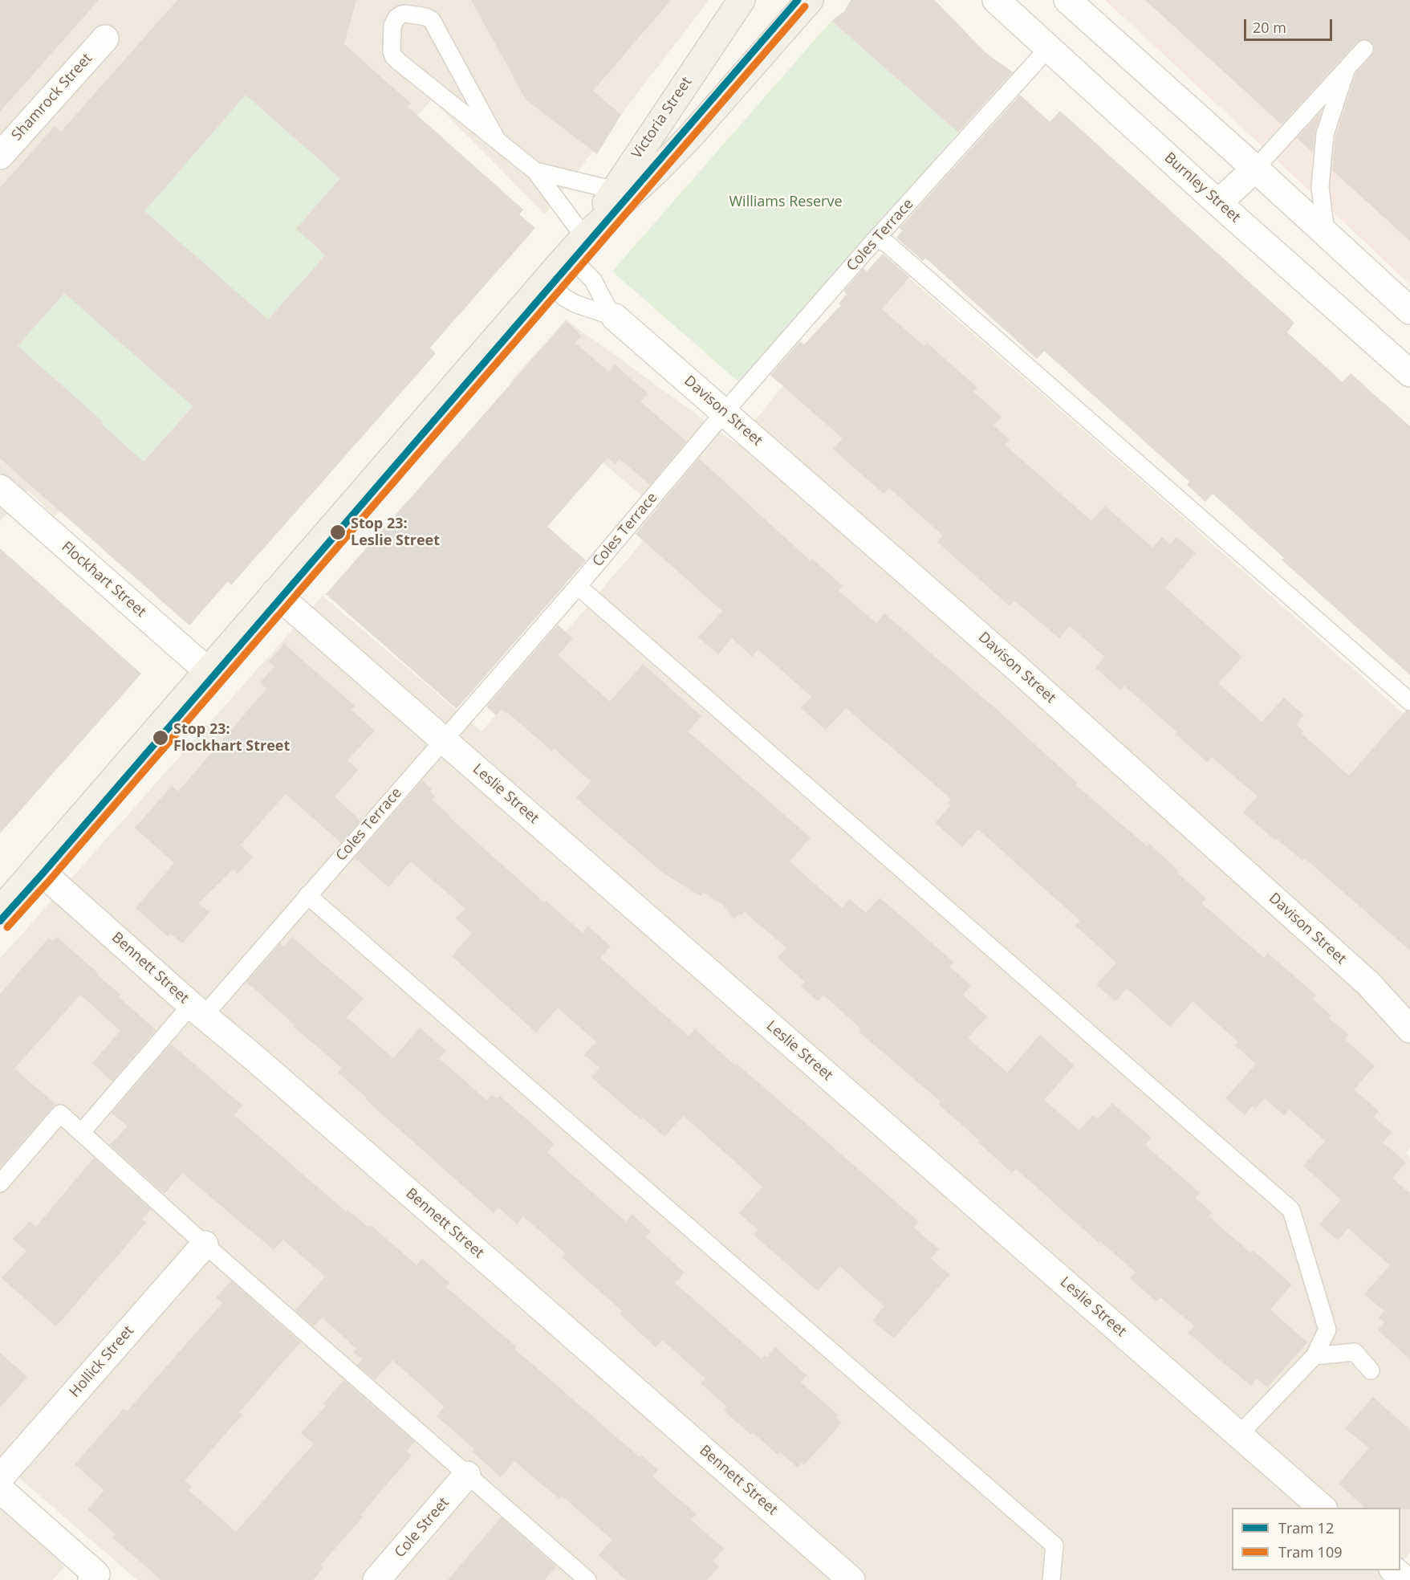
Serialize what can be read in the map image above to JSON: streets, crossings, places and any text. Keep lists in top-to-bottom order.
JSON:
{
  "streets": {
    "main road": ["Victoria Street"],
    "street": [
      "Shamrock Street",
      "Burnley Street",
      "Davison Street",
      "Flockhart Street",
      "Leslie Street",
      "Bennett Street",
      "Hollick Street",
      "Cole Street"
    ],
    "lane": ["Coles Terrace"]
  },
  "crossings": [
    ["Victoria Street", "Davison Street"],
    ["Victoria Street", "Flockhart Street"],
    ["Victoria Street", "Leslie Street"],
    ["Victoria Street", "Bennett Street"],
    ["Burnley Street", "Coles Terrace"],
    ["Coles Terrace", "Davison Street"],
    ["Coles Terrace", "Leslie Street"],
    ["Coles Terrace", "Bennett Street"]
  ],
  "parks": ["Williams Reserve"],
  "places": ["Stop 23: Leslie Street", "Stop 23: Flockhart Street"],
  "lines": ["tram line 12", "tram line 109"],
  "legend": ["Tram 12", "Tram 109"],
  "scale_bar": "20 m"
}
